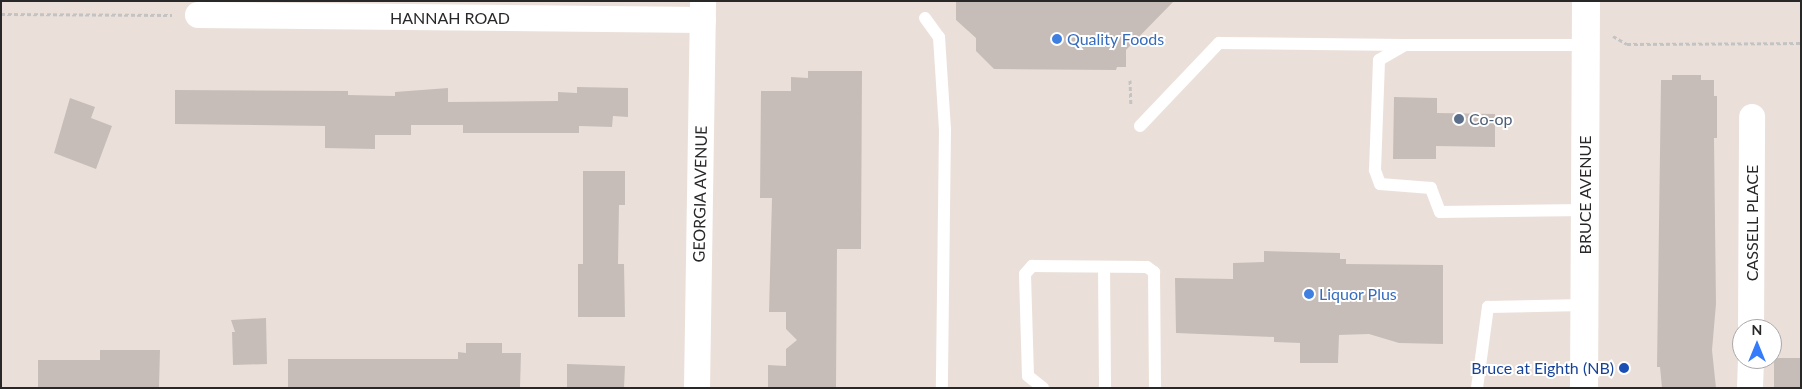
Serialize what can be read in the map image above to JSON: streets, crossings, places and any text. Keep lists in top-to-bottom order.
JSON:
{
  "streets": {
    "street": [
      "HANNAH ROAD",
      "GEORGIA AVENUE",
      "BRUCE AVENUE",
      "CASSELL PLACE"
    ]
  },
  "crossings": [
    ["HANNAH ROAD", "GEORGIA AVENUE"]
  ],
  "places": [
    "Quality Foods",
    "Co-op",
    "Liquor Plus",
    "Bruce at Eighth (NB)"
  ],
  "north": "top"
}
